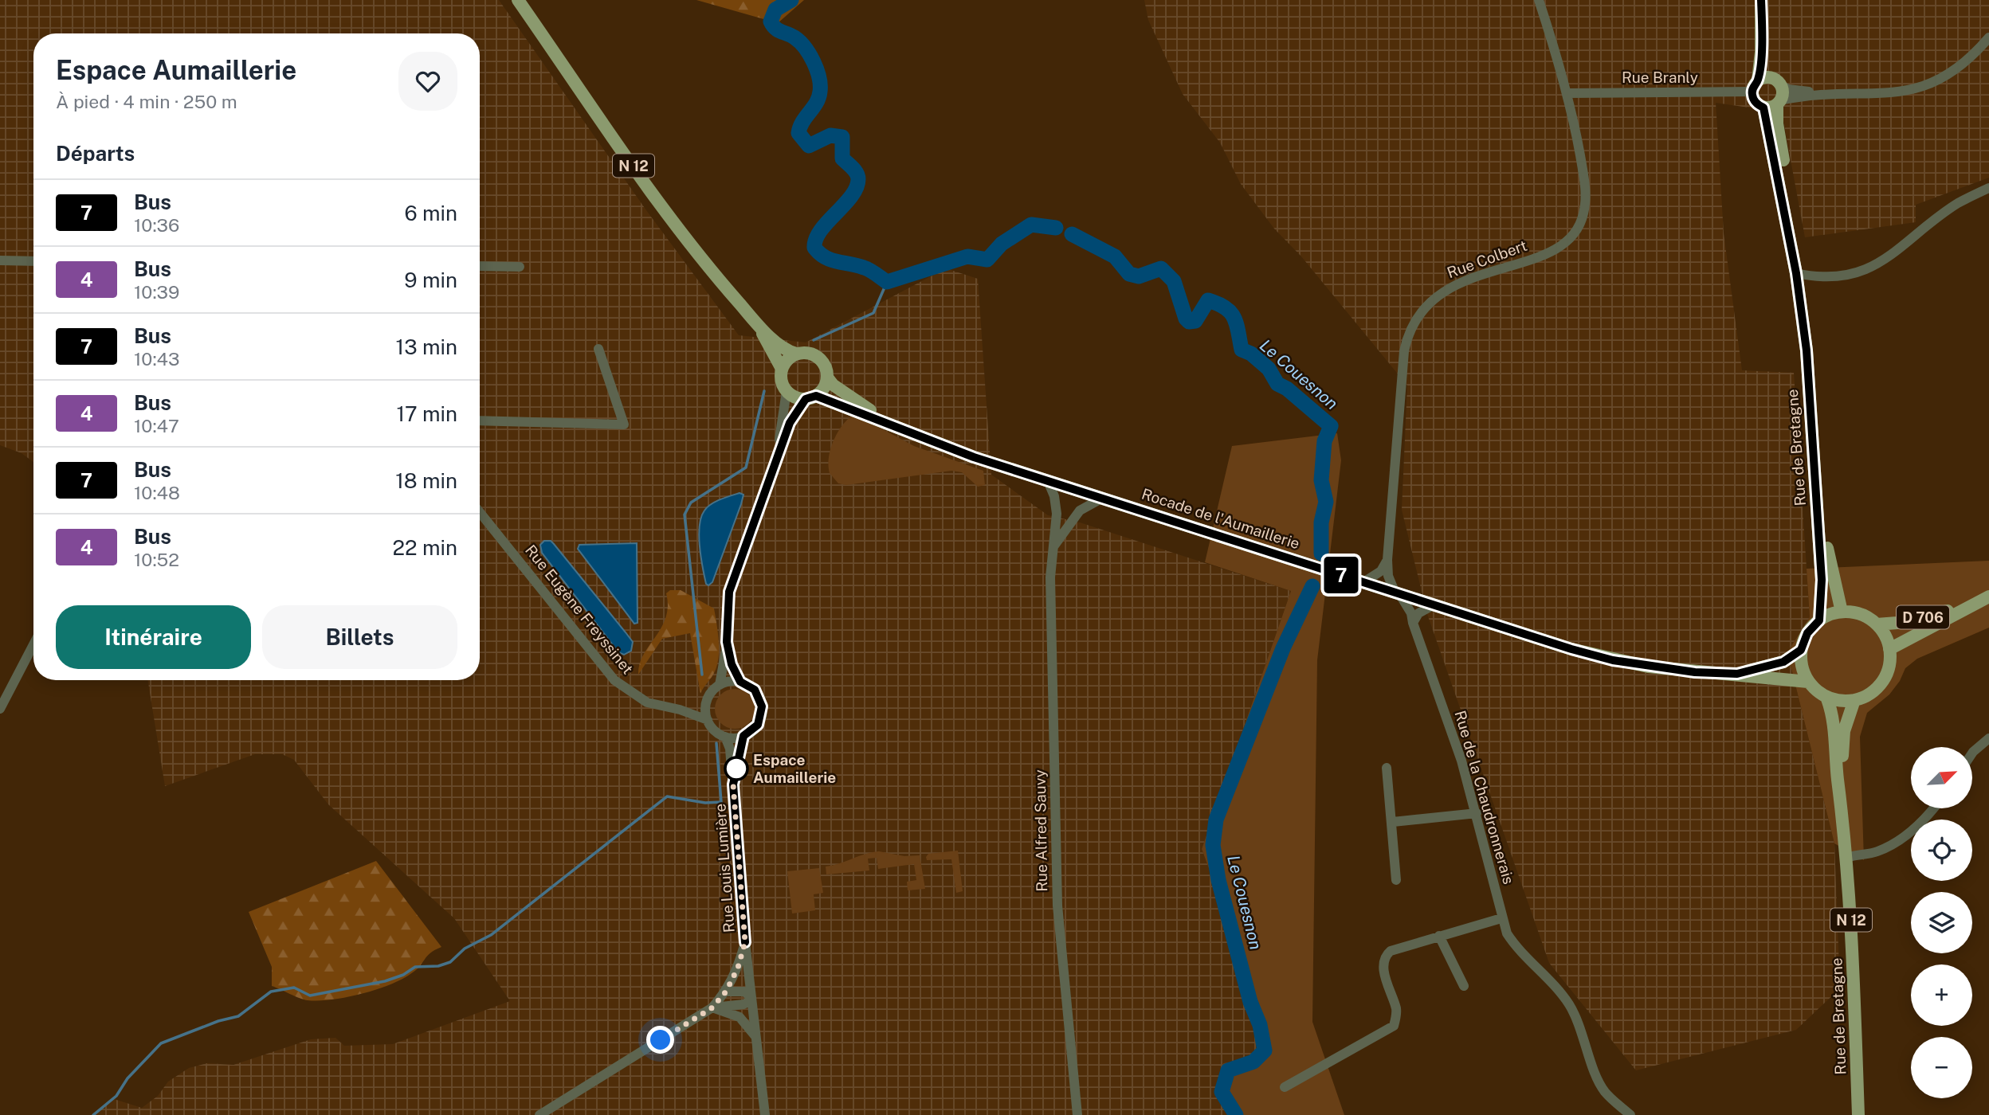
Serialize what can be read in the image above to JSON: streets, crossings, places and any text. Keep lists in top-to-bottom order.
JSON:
{
  "streets": {
    "main road": [
      "N 12",
      "Rue de Bretagne",
      "Rocade de l'Aumaillerie",
      "D 706"
    ],
    "street": [
      "Rue Branly",
      "Rue Colbert",
      "Rue Eugène Freyssinet",
      "Rue de la Chaudronnerais",
      "Rue Alfred Sauvy",
      "Rue Louis Lumière"
    ]
  },
  "crossings": [
    ["Rue Branly", "Rue Colbert"],
    ["N 12", "Rocade de l'Aumaillerie"],
    ["Rue Colbert", "Rocade de l'Aumaillerie"],
    ["Rue Colbert", "Rue de la Chaudronnerais"],
    ["Rue de Bretagne", "Rocade de l'Aumaillerie"],
    ["Rue de Bretagne", "D 706"],
    ["Rocade de l'Aumaillerie", "D 706"],
    ["Rocade de l'Aumaillerie", "Rue de la Chaudronnerais"],
    ["Rocade de l'Aumaillerie", "Rue Alfred Sauvy"],
    ["Rue Eugène Freyssinet", "Rue Louis Lumière"]
  ],
  "water": ["Le Couesnon"],
  "places": ["Espace Aumaillerie"],
  "lines": ["bus line 7"],
  "north": "top right",
  "page": {
    "on_map": "7",
    "heading": [
      ["Espace Aumaillerie", "À pied · 4 min · 250 m"],
      "Départs"
    ],
    "list": [
      {
        "mark": "7",
        "name": "Bus",
        "note": "10:36",
        "value": "6 min"
      },
      {
        "mark": "4",
        "name": "Bus",
        "note": "10:39",
        "value": "9 min"
      },
      {
        "mark": "7",
        "name": "Bus",
        "note": "10:43",
        "value": "13 min"
      },
      {
        "mark": "4",
        "name": "Bus",
        "note": "10:47",
        "value": "17 min"
      },
      {
        "mark": "7",
        "name": "Bus",
        "note": "10:48",
        "value": "18 min"
      },
      {
        "mark": "4",
        "name": "Bus",
        "note": "10:52",
        "value": "22 min"
      }
    ],
    "buttons": ["Itinéraire", "Billets"],
    "map_buttons": ["+", "−"]
  }
}
